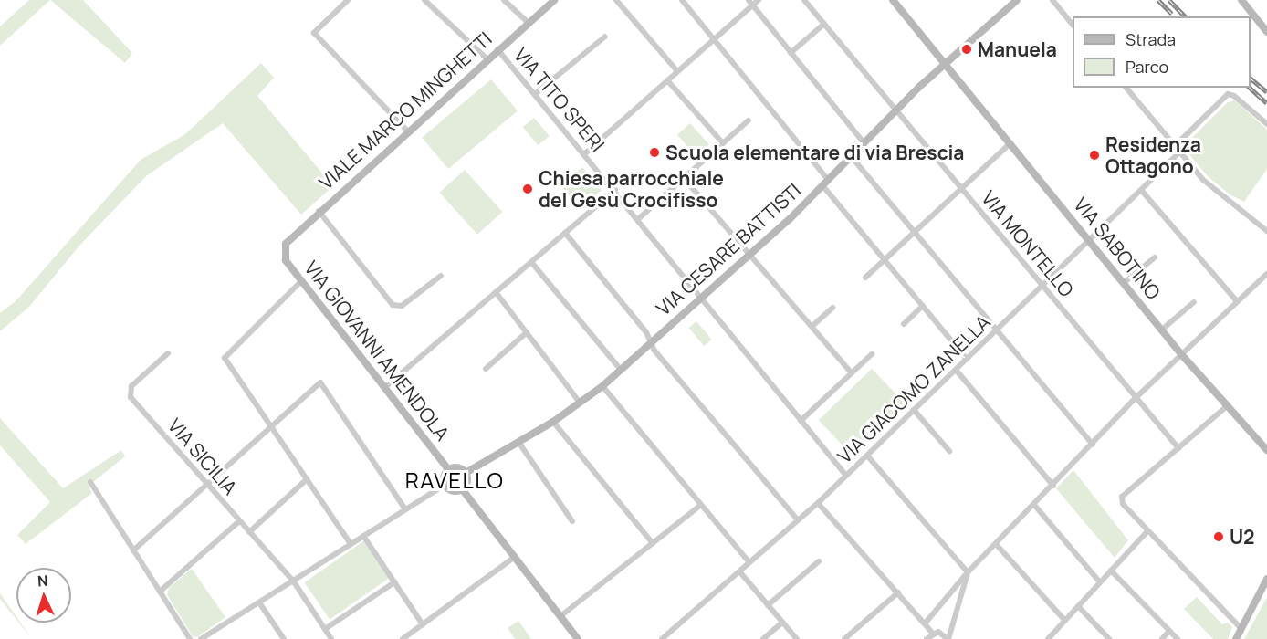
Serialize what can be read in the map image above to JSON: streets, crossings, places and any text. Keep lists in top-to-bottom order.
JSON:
{
  "streets": {
    "street": [
      "VIA TITO SPERI",
      "VIALE MARCO MINGHETTI",
      "VIA MONTELLO",
      "VIA SABOTINO",
      "VIA CESARE BATTISTI",
      "VIA GIOVANNI AMENDOLA",
      "VIA GIACOMO ZANELLA",
      "VIA SICILIA"
    ]
  },
  "crossings": [
    ["VIA TITO SPERI", "VIALE MARCO MINGHETTI"],
    ["VIA TITO SPERI", "VIA CESARE BATTISTI"],
    ["VIA TITO SPERI", "VIA GIACOMO ZANELLA"],
    ["VIALE MARCO MINGHETTI", "VIA GIOVANNI AMENDOLA"],
    ["VIA MONTELLO", "VIA CESARE BATTISTI"],
    ["VIA MONTELLO", "VIA GIACOMO ZANELLA"],
    ["VIA SABOTINO", "VIA CESARE BATTISTI"],
    ["VIA SABOTINO", "VIA GIACOMO ZANELLA"],
    ["VIA CESARE BATTISTI", "VIA GIOVANNI AMENDOLA"]
  ],
  "districts": ["RAVELLO"],
  "places": [
    "Manuela",
    "Scuola elementare di via Brescia",
    "Residenza Ottagono",
    "Chiesa parrocchiale del Gesù Crocifisso",
    "U2"
  ],
  "legend": ["Strada", "Parco"],
  "north": "top"
}
